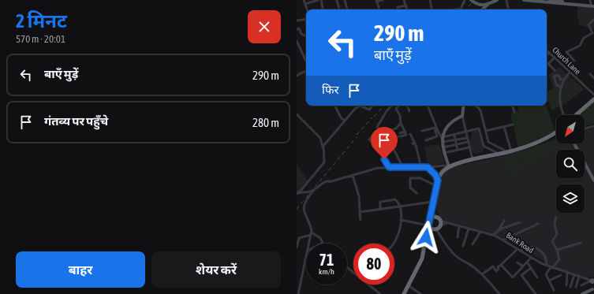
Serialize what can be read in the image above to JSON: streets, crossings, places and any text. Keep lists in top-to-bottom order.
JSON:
{
  "streets": {
    "street": ["Church Lane", "Bank Road"]
  },
  "north": "bottom left",
  "page": {
    "heading": ["2 मिनट", "570 m · 20:01"],
    "turn": ["290 m", "बाएँ मुड़ें"],
    "list": [
      {
        "name": "बाएँ मुड़ें",
        "value": "290 m"
      },
      {
        "name": "गंतव्य पर पहुँचे",
        "value": "280 m"
      }
    ],
    "then": "फिर",
    "speed": "71 km/h",
    "limit": "80",
    "buttons": ["बाहर", "शेयर करें"]
  }
}
